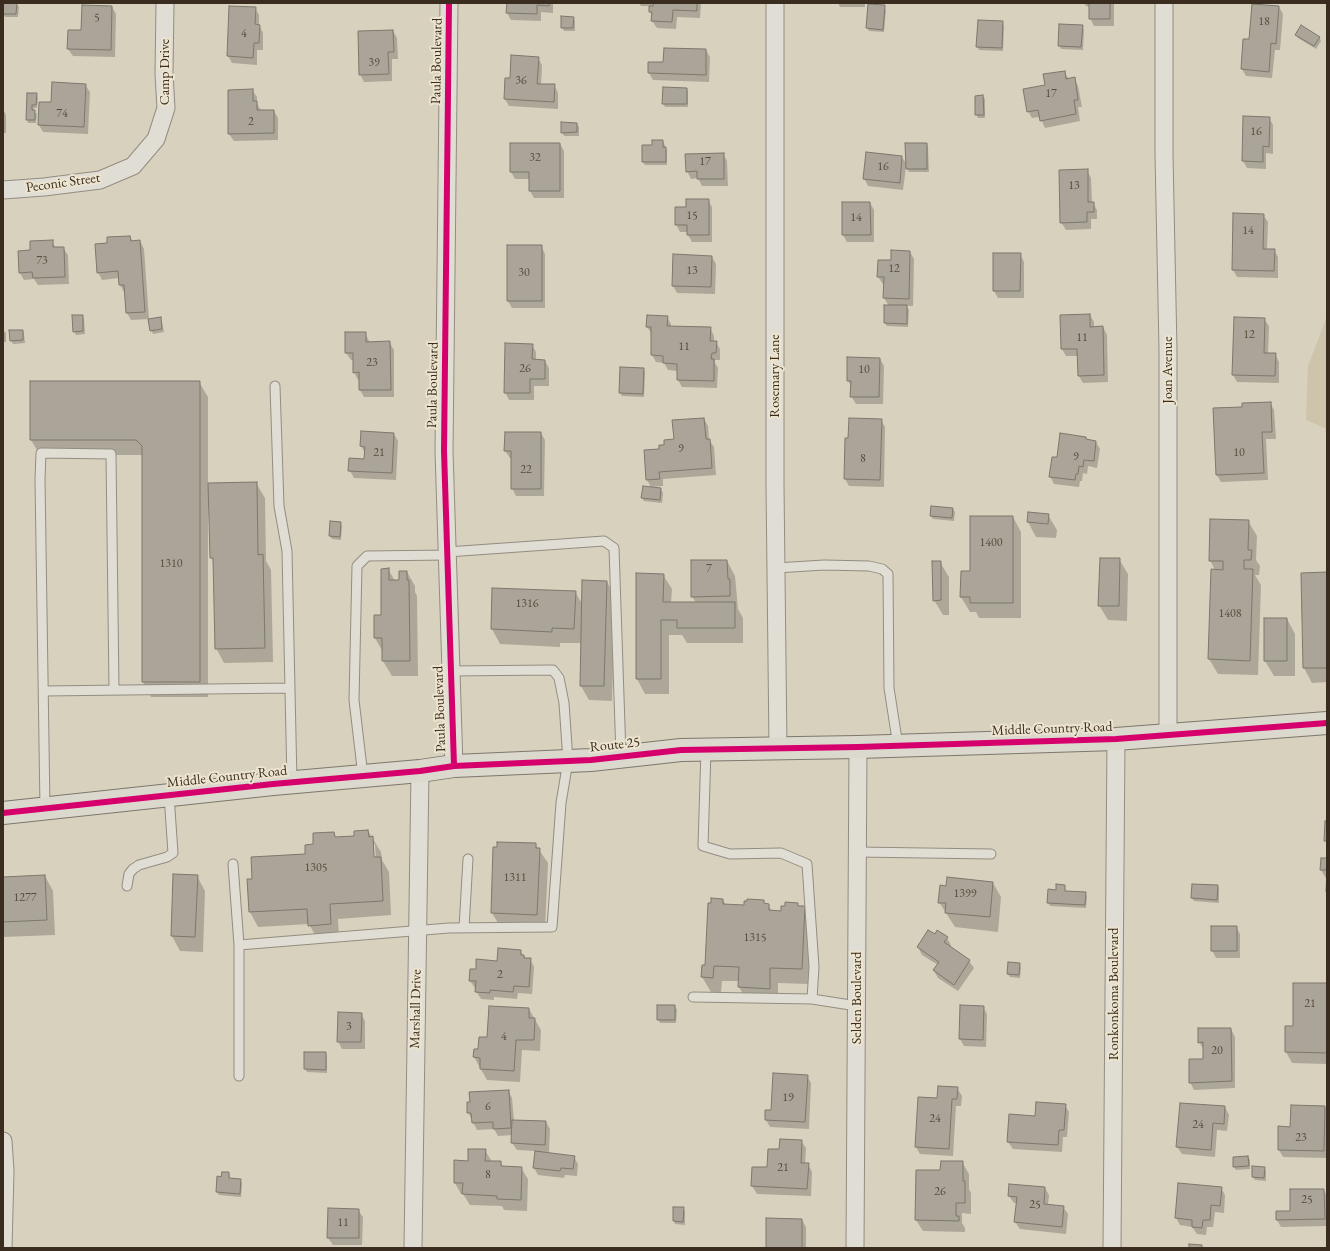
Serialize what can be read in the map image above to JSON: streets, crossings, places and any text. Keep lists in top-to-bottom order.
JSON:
{
  "streets": {
    "main road": ["Middle Country Road", "Route 25"],
    "street": [
      "Paula Boulevard",
      "Camp Drive",
      "Peconic Street",
      "Joan Avenue",
      "Rosemary Lane",
      "Ronkonkoma Boulevard",
      "Selden Boulevard",
      "Marshall Drive"
    ]
  },
  "crossings": [
    ["Paula Boulevard", "Middle Country Road"],
    ["Paula Boulevard", "Route 25"],
    ["Camp Drive", "Peconic Street"],
    ["Joan Avenue", "Middle Country Road"],
    ["Rosemary Lane", "Middle Country Road"],
    ["Rosemary Lane", "Route 25"],
    ["Middle Country Road", "Route 25"],
    ["Middle Country Road", "Ronkonkoma Boulevard"],
    ["Middle Country Road", "Selden Boulevard"],
    ["Middle Country Road", "Marshall Drive"]
  ],
  "house_numbers": [
    "5",
    "18",
    "4",
    "39",
    "36",
    "17",
    "74",
    "2",
    "16",
    "32",
    "17",
    "16",
    "13",
    "15",
    "14",
    "14",
    "73",
    "12",
    "13",
    "30",
    "12",
    "11",
    "11",
    "23",
    "26",
    "10",
    "9",
    "21",
    "10",
    "9",
    "8",
    "22",
    "1400",
    "1310",
    "7",
    "1316",
    "1408",
    "1305",
    "1311",
    "1399",
    "1277",
    "1315",
    "2",
    "21",
    "3",
    "4",
    "20",
    "19",
    "6",
    "24",
    "24",
    "23",
    "21",
    "8",
    "26",
    "25",
    "25",
    "11"
  ]
}
